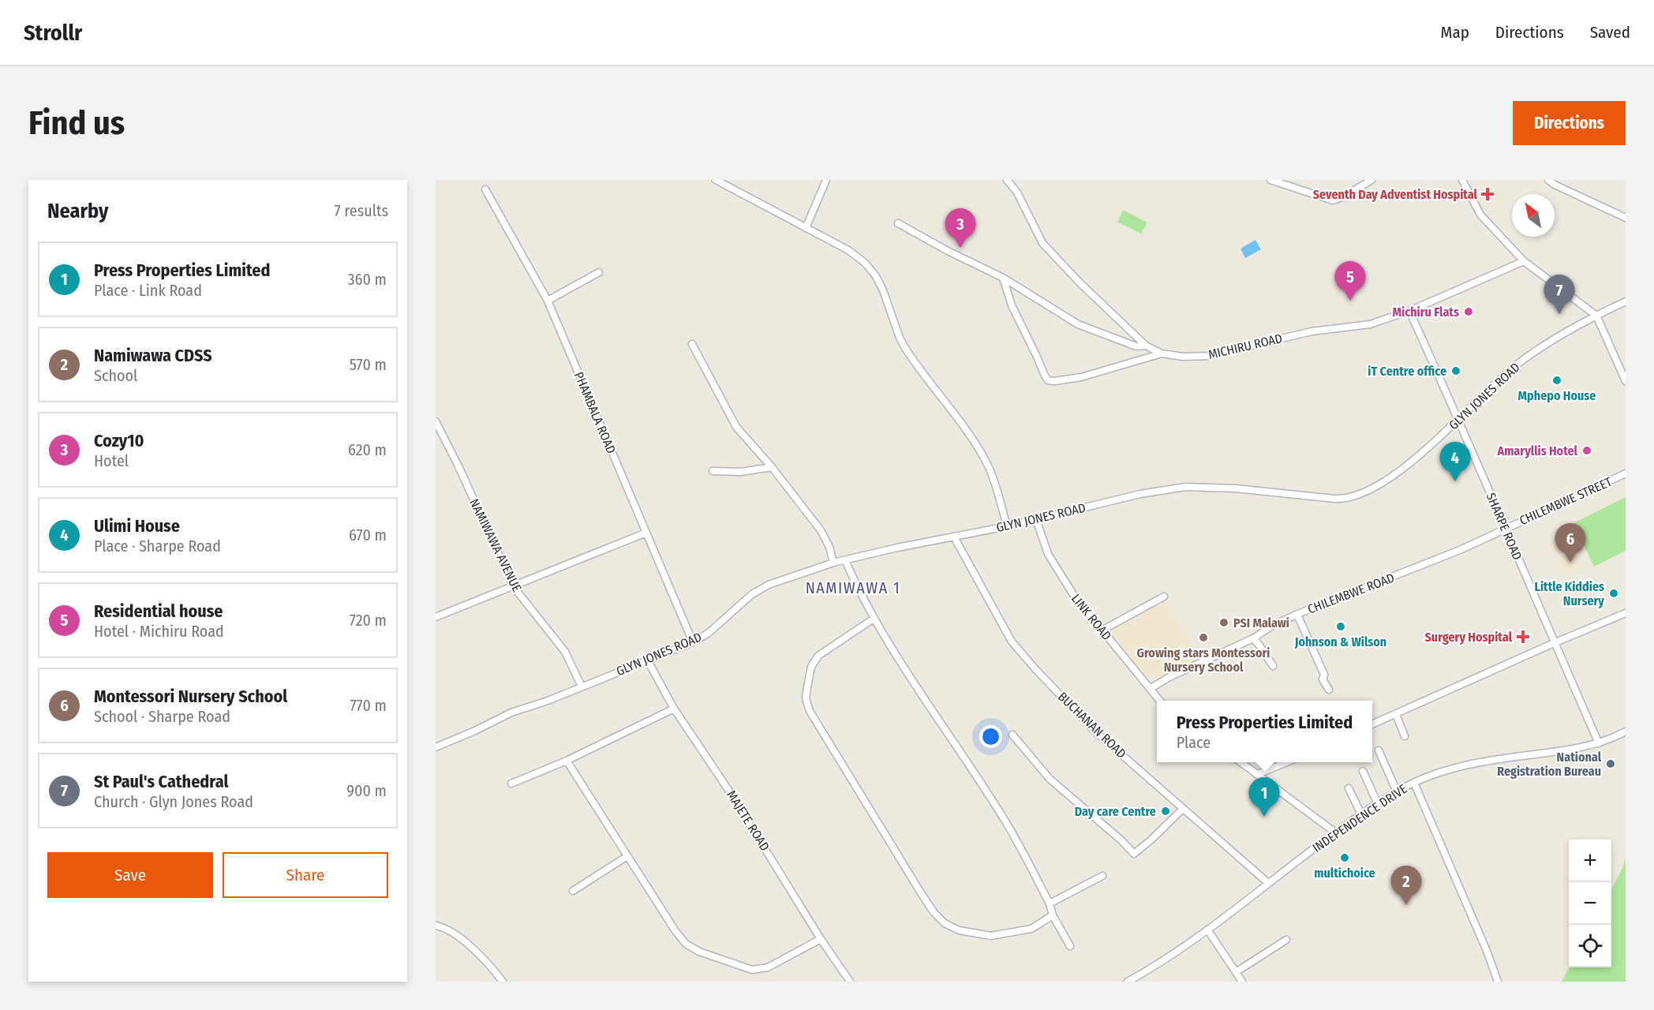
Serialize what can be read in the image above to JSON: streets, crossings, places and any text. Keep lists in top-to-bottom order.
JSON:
{
  "streets": {
    "street": [
      "MICHIRU ROAD",
      "GLYN JONES ROAD",
      "PHAMBALA ROAD",
      "CHILEMBWE STREET",
      "SHARPE ROAD",
      "NAMIWAWA AVENUE",
      "CHILEMBWE ROAD",
      "LINK ROAD",
      "BUCHANAN ROAD",
      "INDEPENDENCE DRIVE",
      "MAJETE ROAD"
    ]
  },
  "crossings": [
    ["MICHIRU ROAD", "SHARPE ROAD"],
    ["GLYN JONES ROAD", "PHAMBALA ROAD"],
    ["GLYN JONES ROAD", "SHARPE ROAD"],
    ["GLYN JONES ROAD", "NAMIWAWA AVENUE"],
    ["GLYN JONES ROAD", "LINK ROAD"],
    ["GLYN JONES ROAD", "BUCHANAN ROAD"],
    ["GLYN JONES ROAD", "MAJETE ROAD"],
    ["CHILEMBWE STREET", "SHARPE ROAD"],
    ["CHILEMBWE STREET", "CHILEMBWE ROAD"],
    ["SHARPE ROAD", "CHILEMBWE ROAD"],
    ["SHARPE ROAD", "INDEPENDENCE DRIVE"],
    ["CHILEMBWE ROAD", "LINK ROAD"],
    ["BUCHANAN ROAD", "INDEPENDENCE DRIVE"]
  ],
  "districts": ["NAMIWAWA 1"],
  "places": {
    "health": ["Seventh Day Adventist Hospital", "Surgery Hospital"],
    "other": [
      "Michiru Flats",
      "iT Centre office",
      "Mphepo House",
      "Amaryllis Hotel",
      "Little Kiddies Nursery",
      "PSI Malawi",
      "Johnson & Wilson",
      "Growing stars Montessori Nursery School",
      "National Registration Bureau",
      "Day care Centre",
      "multichoice"
    ]
  },
  "north": "top left",
  "page": {
    "header": "Strollr",
    "nav": ["Map", "Directions", "Saved"],
    "buttons": [
      "Directions",
      ["Save", "Share"]
    ],
    "title": "Find us",
    "heading": ["Nearby", "7 results"],
    "pins": [
      "3",
      "5",
      "7",
      "4",
      "6",
      "1",
      "2"
    ],
    "list": [
      {
        "mark": "1",
        "name": "Press Properties Limited",
        "note": "Place · Link Road",
        "value": "360 m"
      },
      {
        "mark": "2",
        "name": "Namiwawa CDSS",
        "note": "School",
        "value": "570 m"
      },
      {
        "mark": "3",
        "name": "Cozy10",
        "note": "Hotel",
        "value": "620 m"
      },
      {
        "mark": "4",
        "name": "Ulimi House",
        "note": "Place · Sharpe Road",
        "value": "670 m"
      },
      {
        "mark": "5",
        "name": "Residential house",
        "note": "Hotel · Michiru Road",
        "value": "720 m"
      },
      {
        "mark": "6",
        "name": "Montessori Nursery School",
        "note": "School · Sharpe Road",
        "value": "770 m"
      },
      {
        "mark": "7",
        "name": "St Paul's Cathedral",
        "note": "Church · Glyn Jones Road",
        "value": "900 m"
      }
    ],
    "popup": ["Press Properties Limited", "Place"],
    "map_buttons": ["+", "−"]
  }
}
